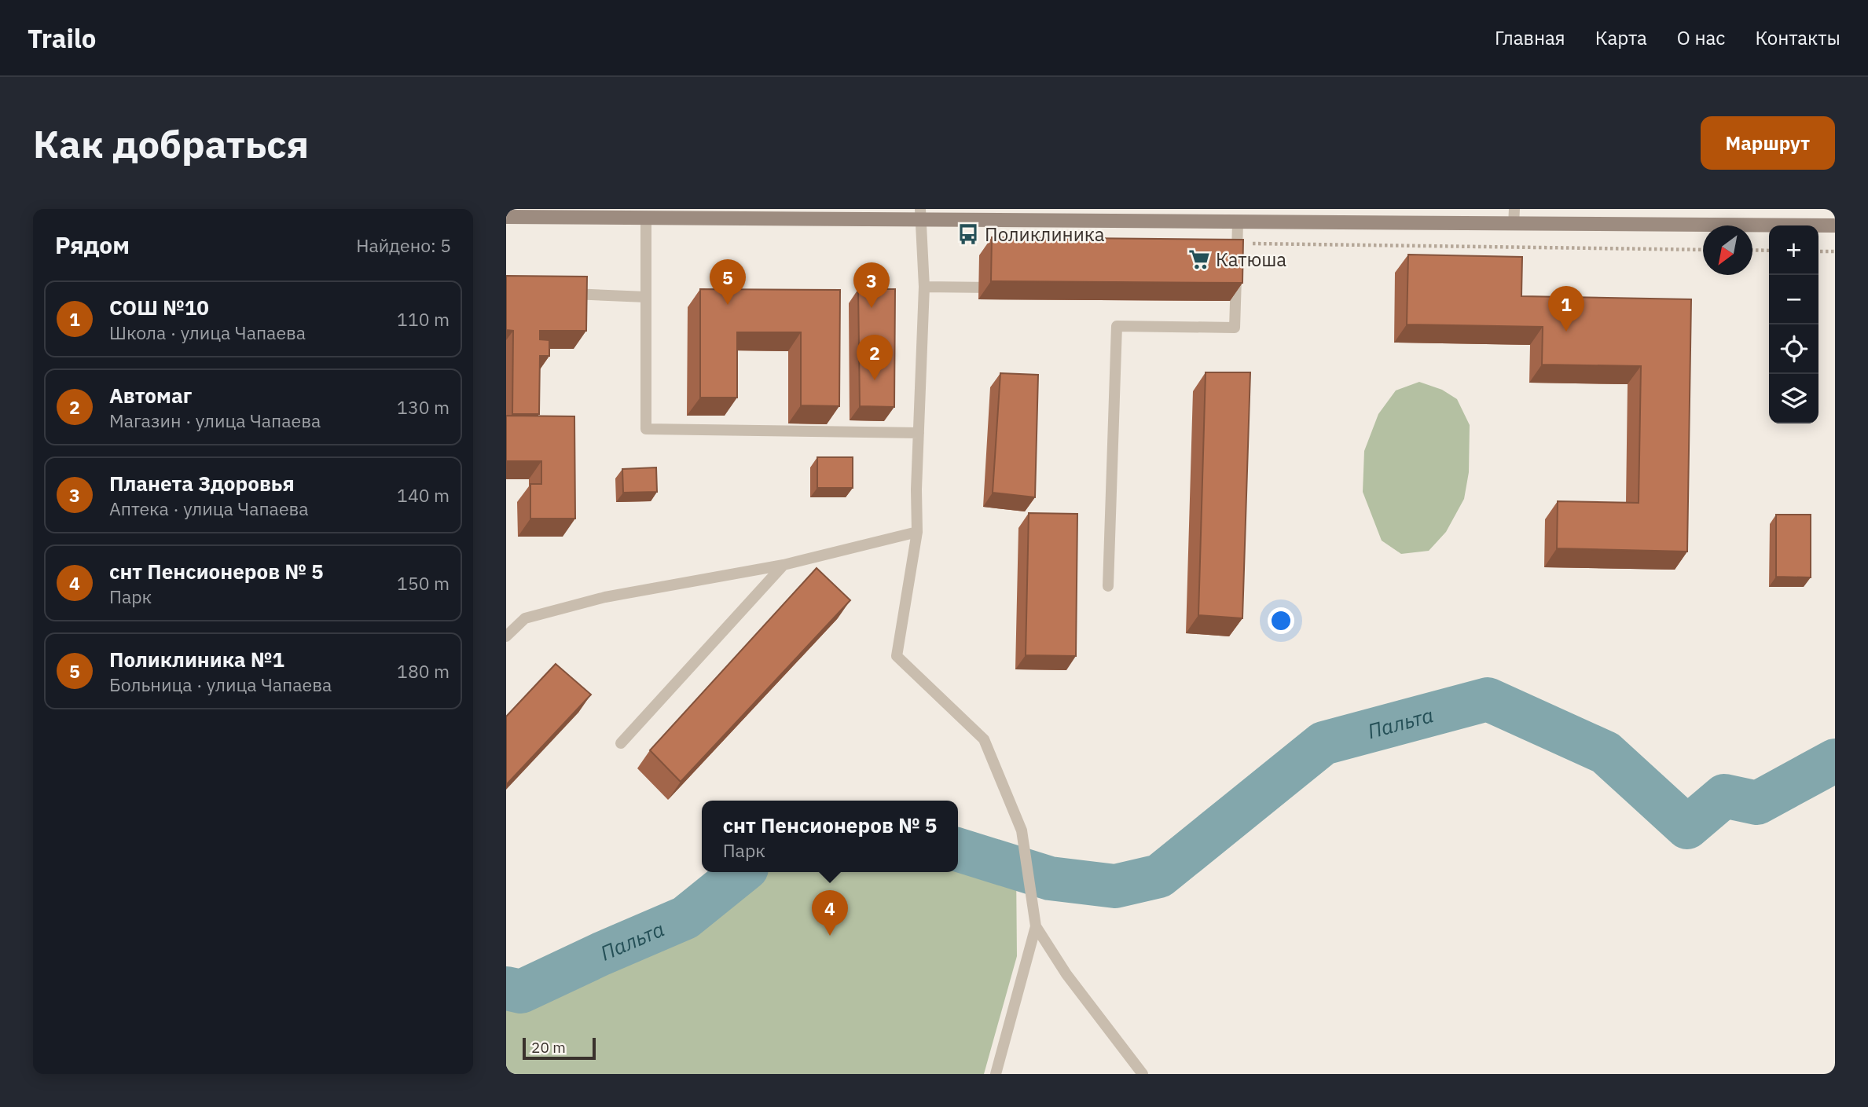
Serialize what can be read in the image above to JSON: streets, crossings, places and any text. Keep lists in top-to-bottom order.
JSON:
{
  "water": ["Пальта"],
  "places": {
    "bus stop": ["Поликлиника"],
    "supermarket": ["Катюша"]
  },
  "scale_bar": "20 m",
  "north": "bottom left",
  "page": {
    "header": "Trailo",
    "nav": [
      "Главная",
      "Карта",
      "О нас",
      "Контакты"
    ],
    "buttons": "Маршрут",
    "title": "Как добраться",
    "heading": ["Рядом", "Найдено: 5"],
    "map_buttons": ["+", "−"],
    "pins": [
      "5",
      "3",
      "1",
      "2",
      "4"
    ],
    "list": [
      {
        "mark": "1",
        "name": "СОШ №10",
        "note": "Школа · улица Чапаева",
        "value": "110 m"
      },
      {
        "mark": "2",
        "name": "Автомаг",
        "note": "Магазин · улица Чапаева",
        "value": "130 m"
      },
      {
        "mark": "3",
        "name": "Планета Здоровья",
        "note": "Аптека · улица Чапаева",
        "value": "140 m"
      },
      {
        "mark": "4",
        "name": "снт Пенсионеров № 5",
        "note": "Парк",
        "value": "150 m"
      },
      {
        "mark": "5",
        "name": "Поликлиника №1",
        "note": "Больница · улица Чапаева",
        "value": "180 m"
      }
    ],
    "popup": ["снт Пенсионеров № 5", "Парк"],
    "scale": "20 m"
  }
}
